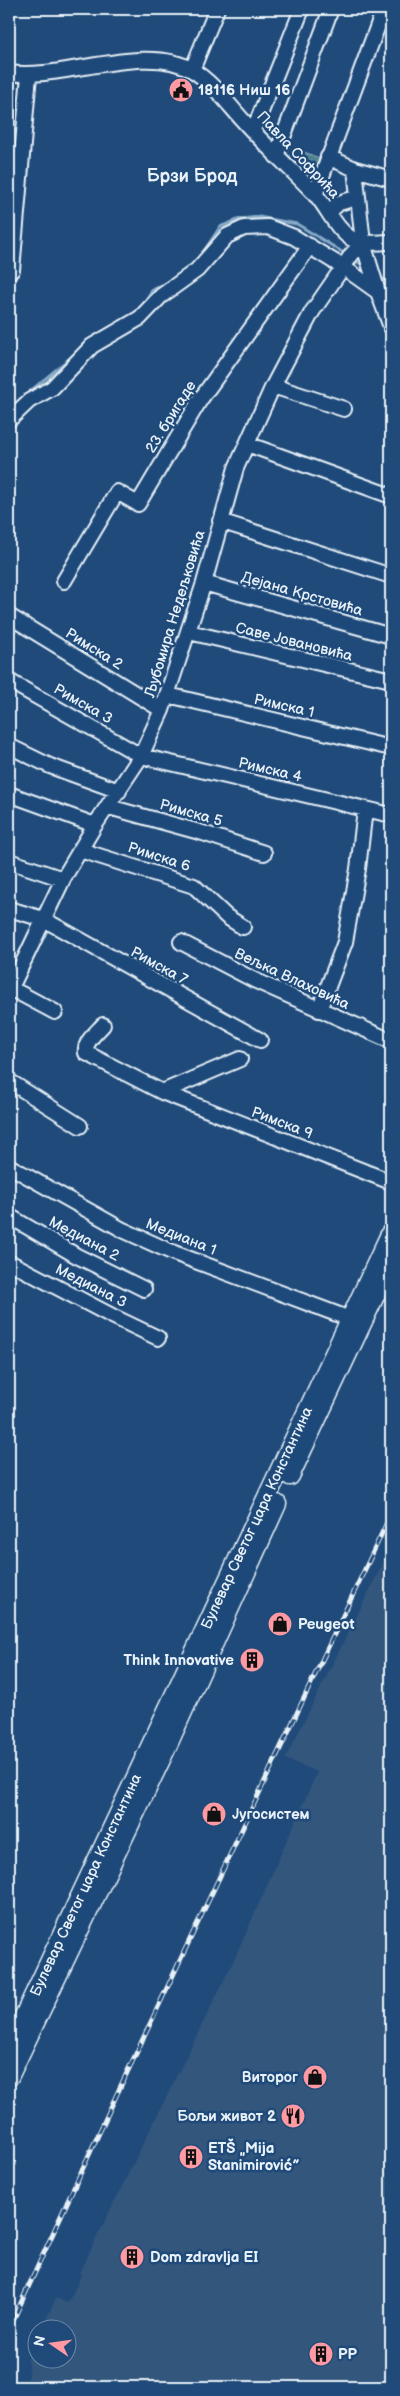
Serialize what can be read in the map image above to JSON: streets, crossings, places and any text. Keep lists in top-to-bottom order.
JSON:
{
  "streets": {
    "main road": ["Булевар Светог цара Константина"],
    "street": [
      "Павла Софрића",
      "23. бригаде",
      "Дејана Крстовића",
      "Љубомира Недељковића",
      "Саве Јовановића",
      "Римска 2",
      "Римска 3",
      "Римска 1",
      "Римска 4",
      "Римска 5",
      "Римска 6",
      "Римска 7",
      "Вељка Влаховића",
      "Римска 9",
      "Медиана 1",
      "Медиана 2",
      "Медиана 3"
    ]
  },
  "crossings": [
    ["Павла Софрића", "Љубомира Недељковића"],
    ["Дејана Крстовића", "Љубомира Недељковића"],
    ["Љубомира Недељковића", "Саве Јовановића"],
    ["Љубомира Недељковића", "Римска 2"],
    ["Љубомира Недељковића", "Римска 3"],
    ["Љубомира Недељковића", "Римска 1"],
    ["Љубомира Недељковића", "Римска 4"],
    ["Љубомира Недељковића", "Римска 5"],
    ["Љубомира Недељковића", "Римска 6"],
    ["Љубомира Недељковића", "Римска 7"],
    ["Римска 3", "Римска 4"],
    ["Медиана 1", "Булевар Светог цара Константина"]
  ],
  "districts": ["Брзи Брод"],
  "places": {
    "public building": ["18116 Ниш 16"],
    "shop": ["Peugeot", "Југосистем", "Виторог"],
    "building": [
      "Think Innovative",
      "ETŠ „Mija Stanimirović”",
      "Dom zdravlja EI",
      "PP"
    ],
    "restaurant": ["Бољи живот 2"]
  },
  "north": "left"
}
